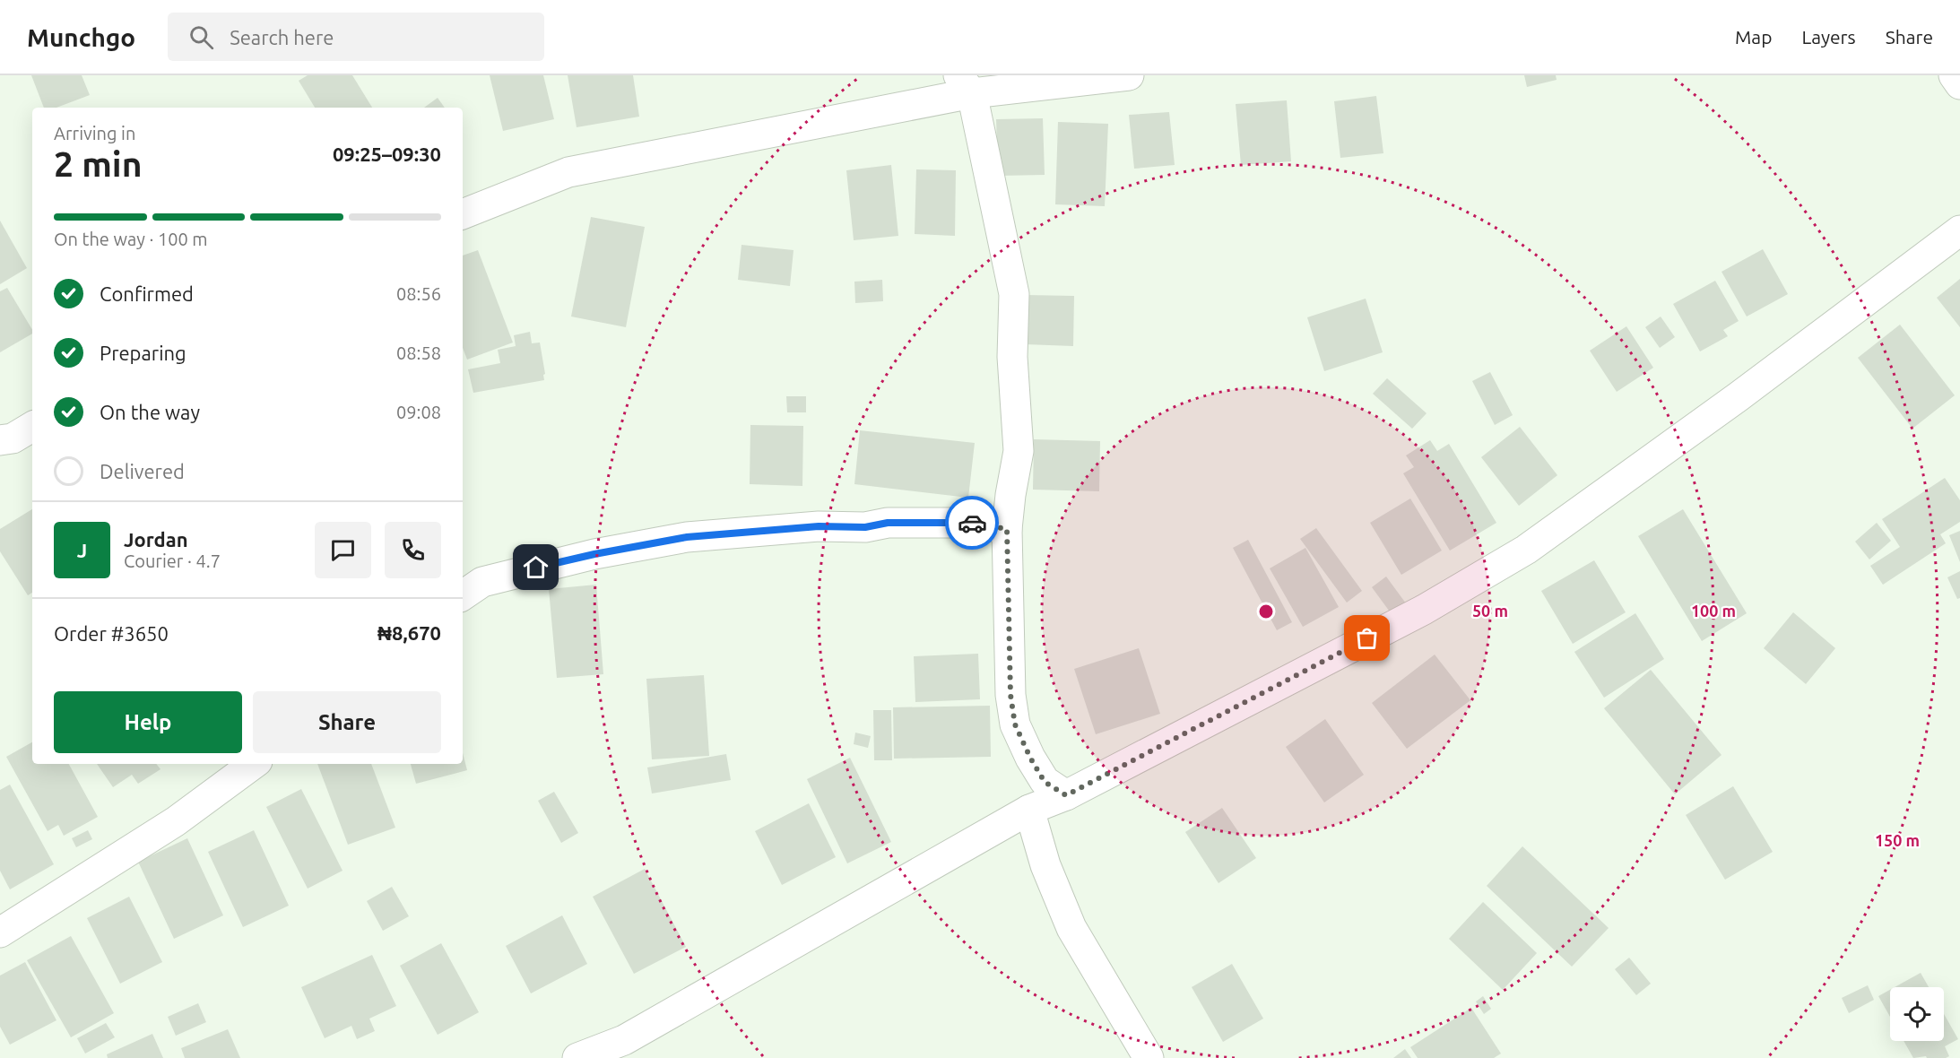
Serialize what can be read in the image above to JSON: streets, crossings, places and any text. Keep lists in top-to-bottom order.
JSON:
{
  "page": {
    "header": "Munchgo",
    "search": "Search here",
    "nav": ["Map", "Layers", "Share"],
    "heading": ["2 min", "Arriving in", "09:25–09:30"],
    "panel": [
      "Jordan",
      "Courier · 4.7",
      "Order #3650",
      "₦8,670"
    ],
    "bar": "On the way · 100 m",
    "list": [
      ["Confirmed", "08:56"],
      ["Preparing", "08:58"],
      ["On the way", "09:08"],
      "Delivered"
    ],
    "round": "J",
    "buttons": ["Help", "Share"]
  },
  "rings": ["50 m", "100 m", "150 m"]
}
